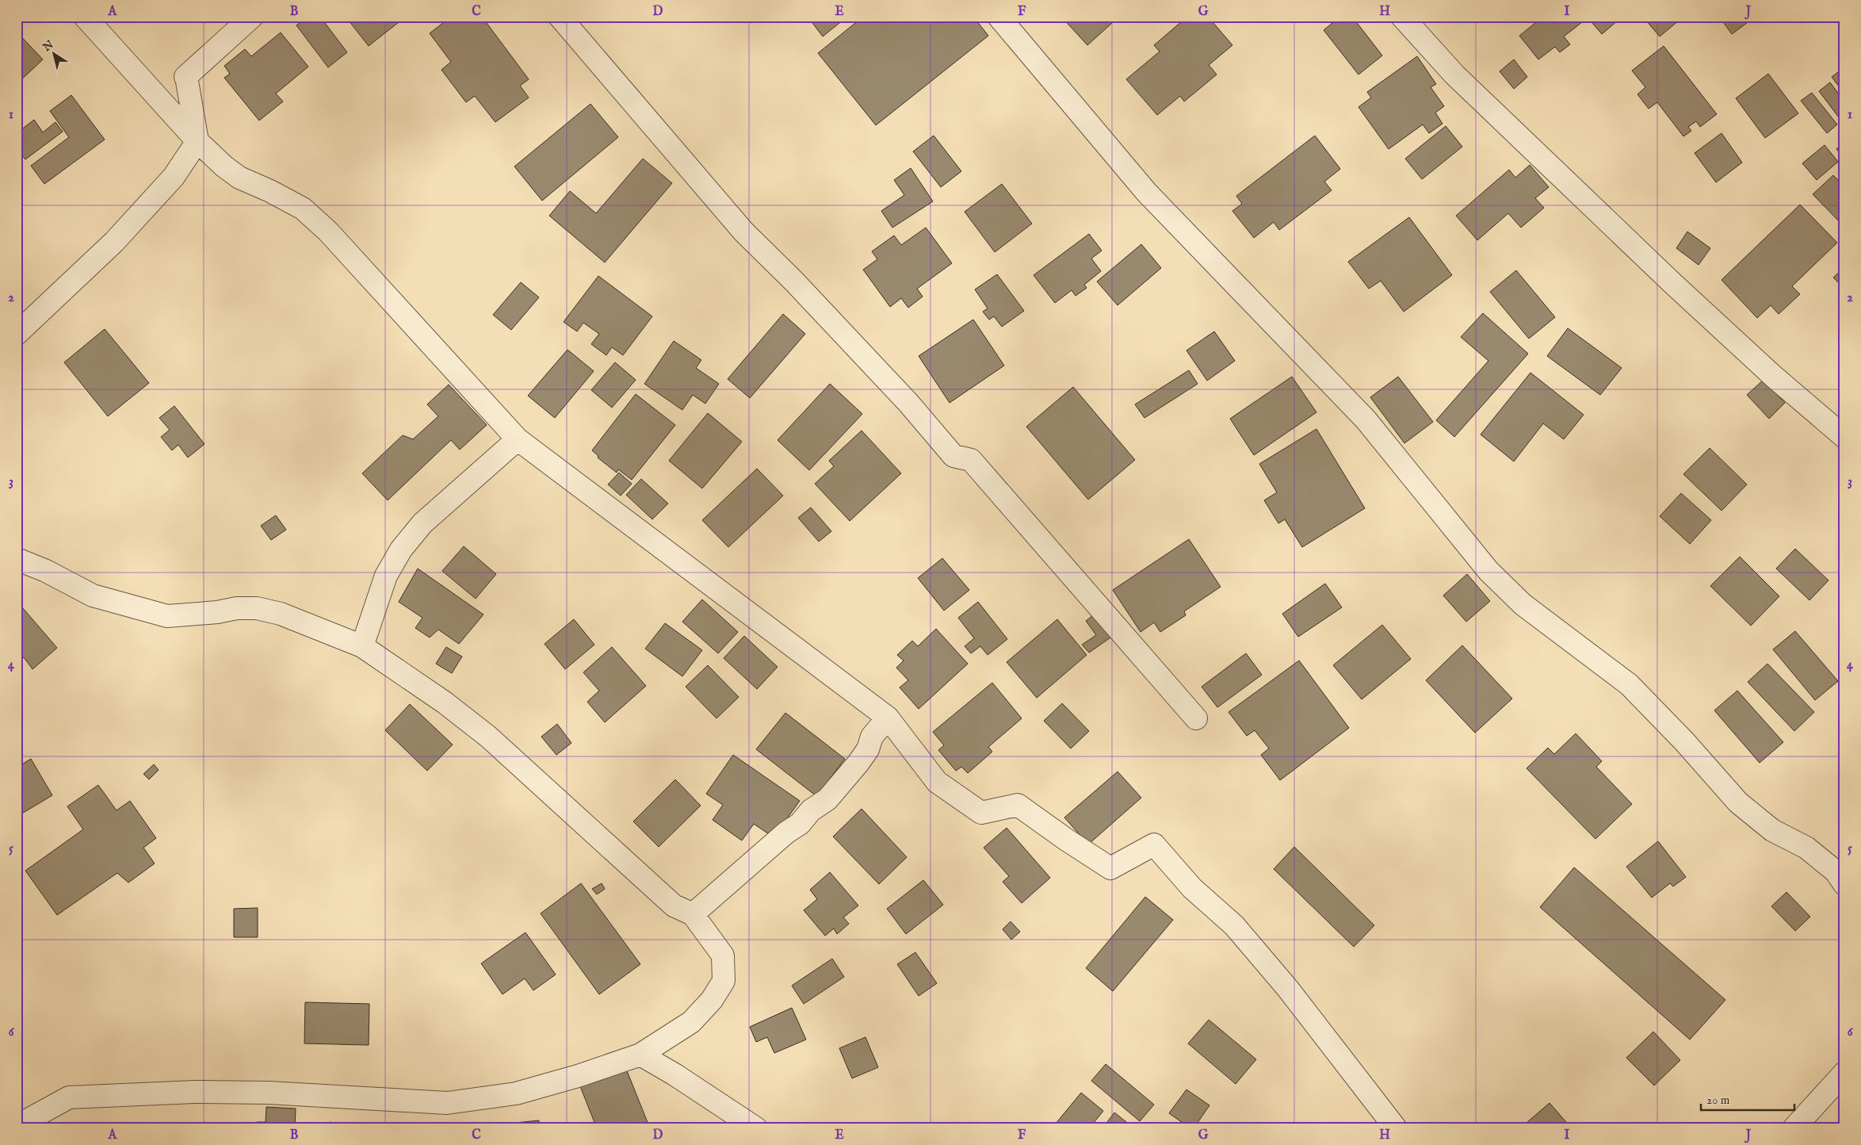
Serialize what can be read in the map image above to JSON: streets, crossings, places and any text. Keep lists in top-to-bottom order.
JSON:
{
  "scale_bar": "20 m",
  "north": "top left",
  "grid": {
    "columns": [
      "A",
      "B",
      "C",
      "D",
      "E",
      "F",
      "G",
      "H",
      "I",
      "J"
    ],
    "rows": [
      "1",
      "2",
      "3",
      "4",
      "5",
      "6"
    ]
  }
}
